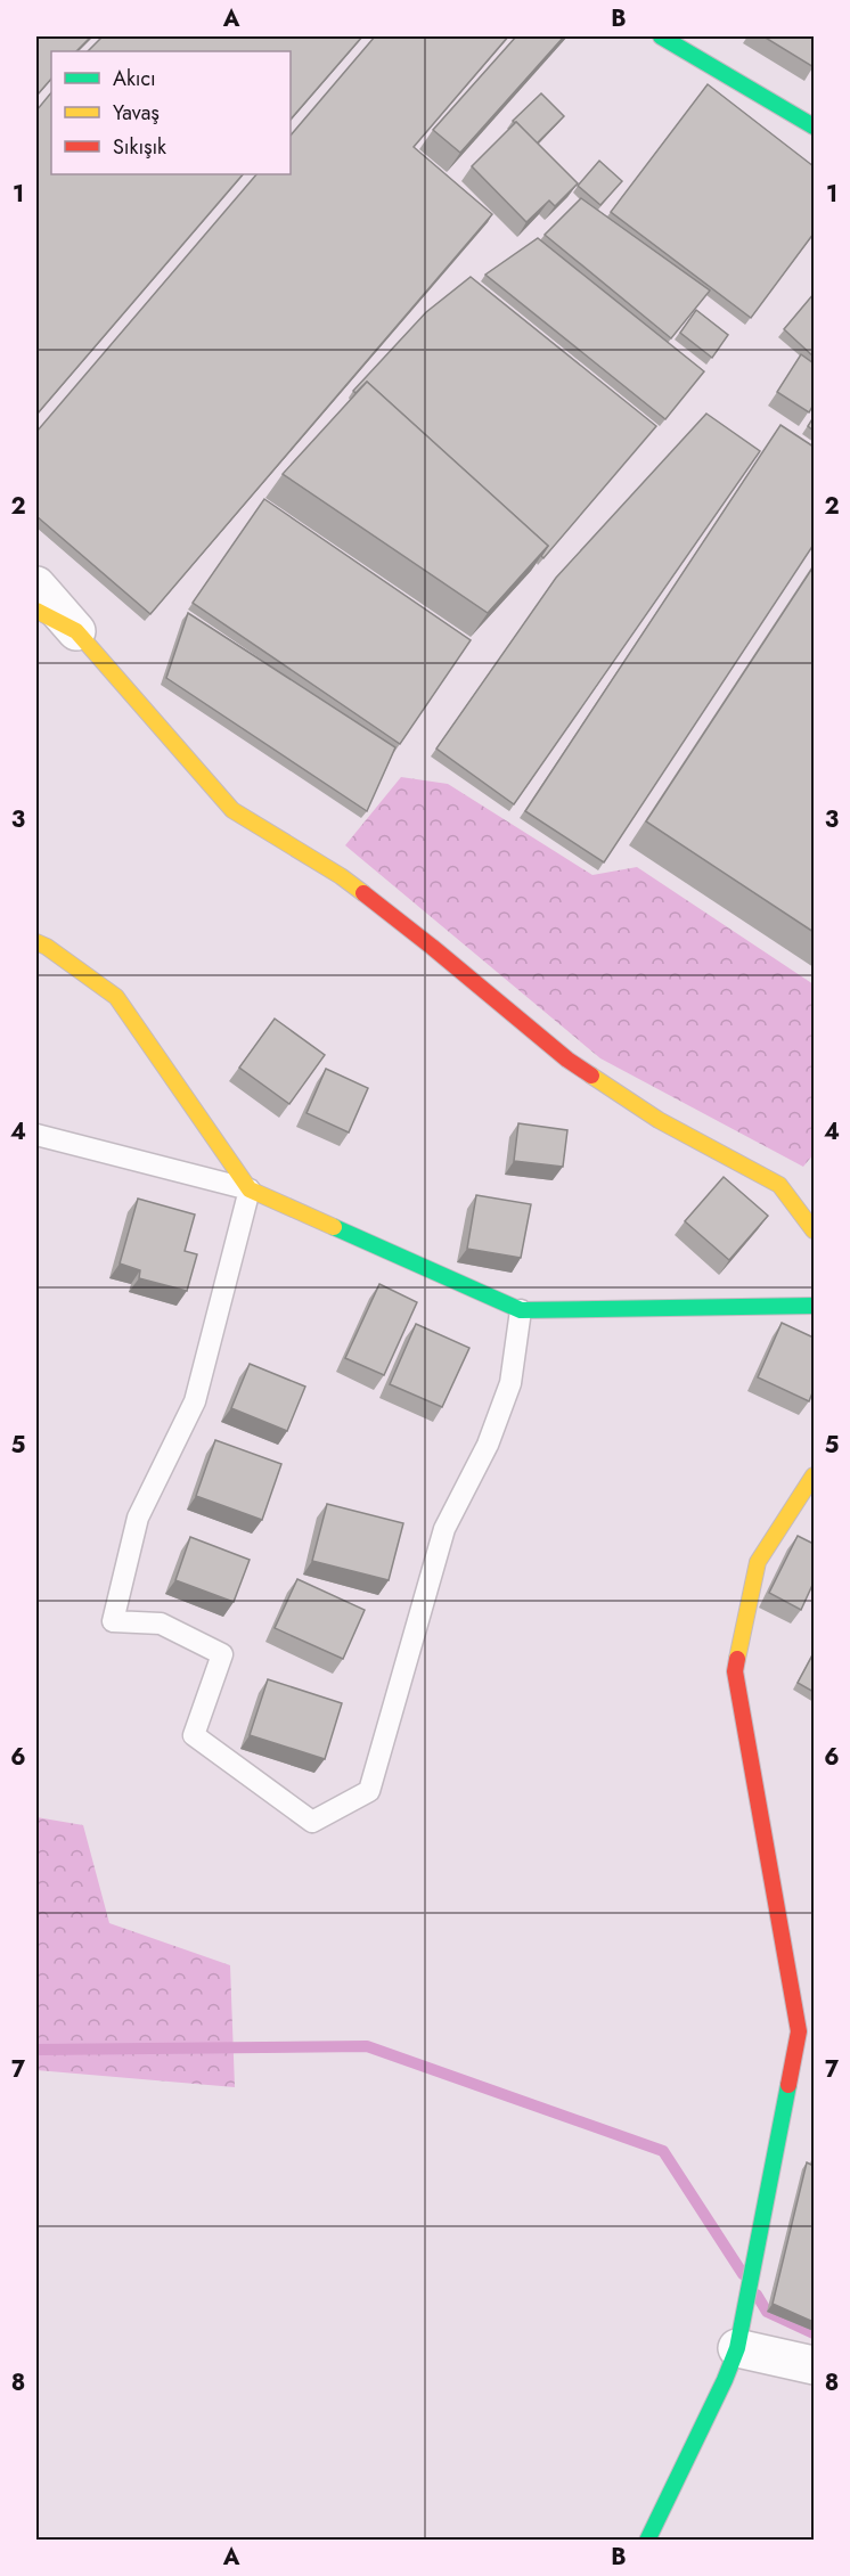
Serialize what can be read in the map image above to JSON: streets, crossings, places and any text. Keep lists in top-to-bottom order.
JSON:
{
  "legend": ["Akıcı", "Yavaş", "Sıkışık"],
  "grid": {
    "columns": ["A", "B"],
    "rows": [
      "1",
      "2",
      "3",
      "4",
      "5",
      "6",
      "7",
      "8"
    ]
  }
}
